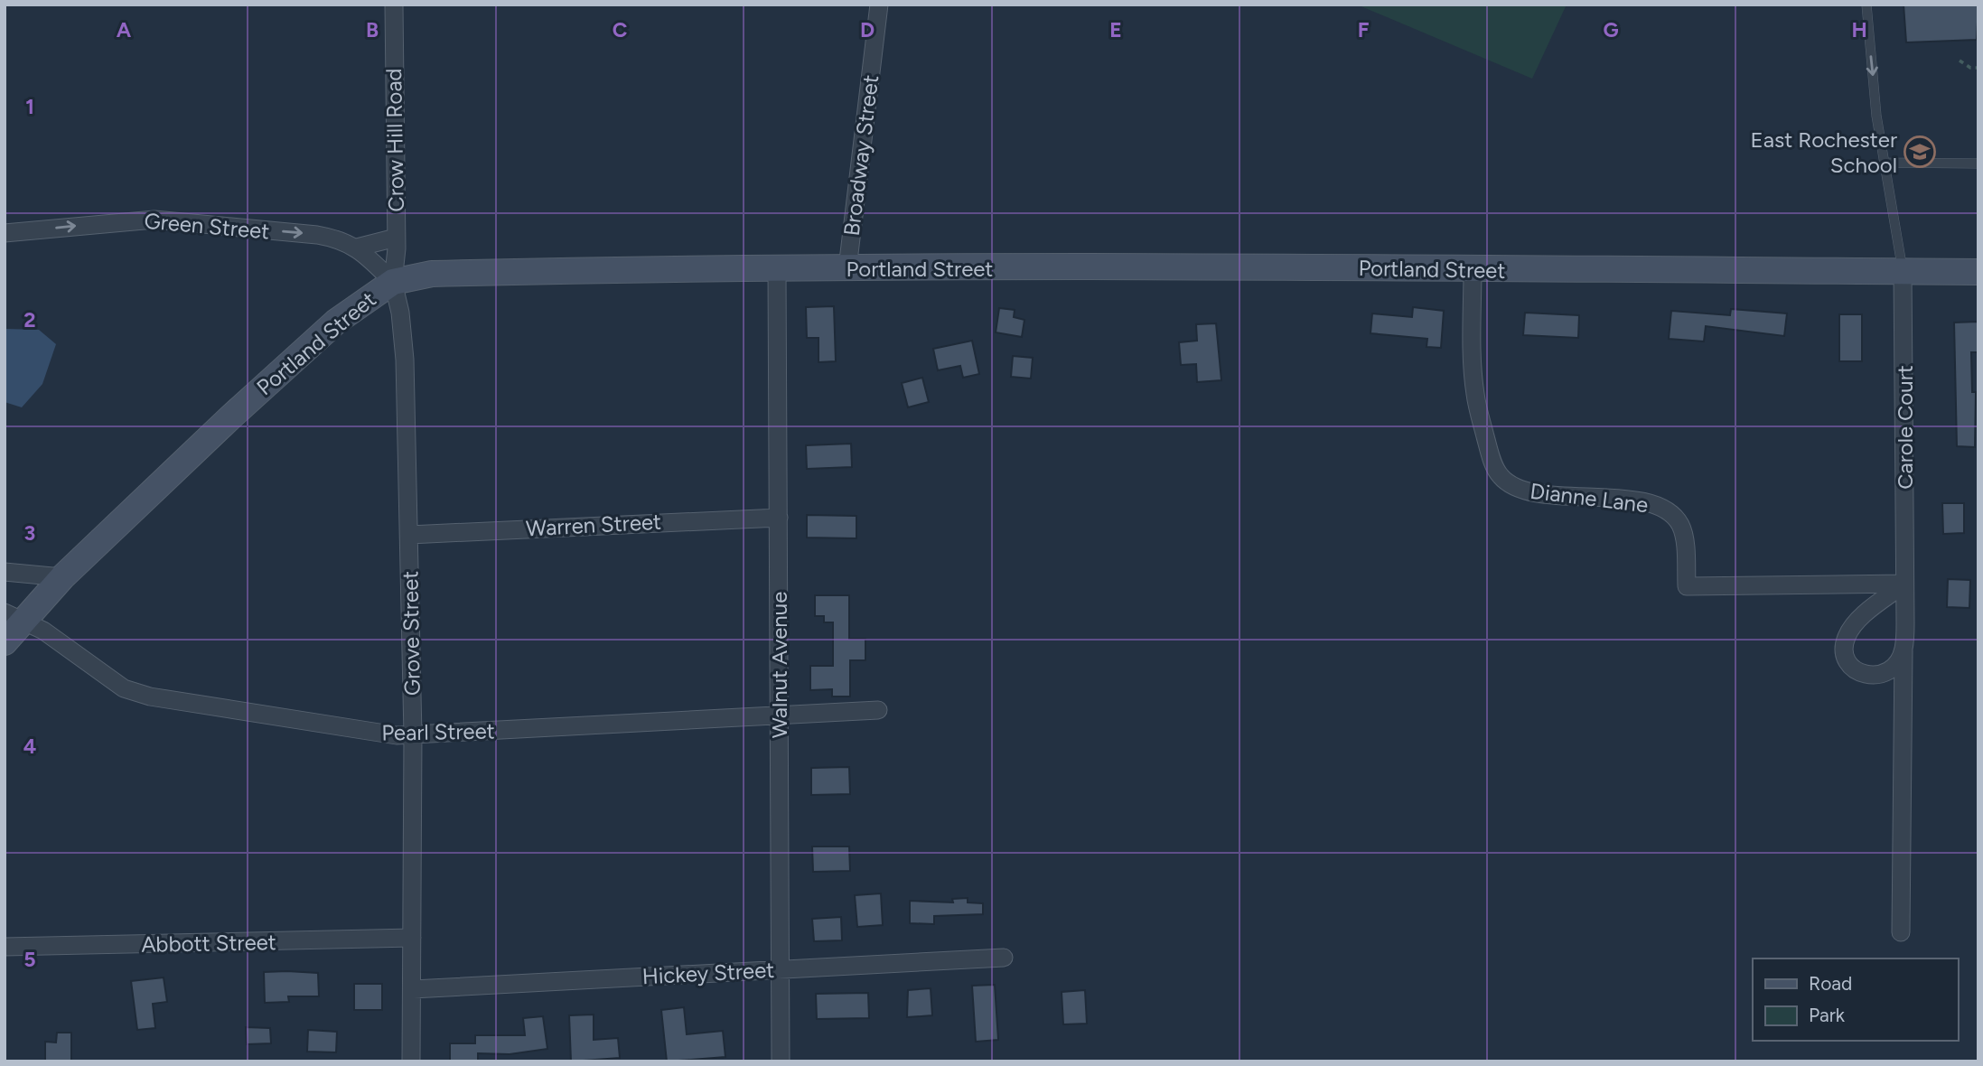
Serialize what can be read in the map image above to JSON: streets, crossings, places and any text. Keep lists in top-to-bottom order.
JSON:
{
  "streets": {
    "street": [
      "Crow Hill Road",
      "Broadway Street",
      "Green Street",
      "Portland Street",
      "Carole Court",
      "Dianne Lane",
      "Warren Street",
      "Grove Street",
      "Walnut Avenue",
      "Pearl Street",
      "Abbott Street",
      "Hickey Street"
    ]
  },
  "crossings": [
    ["Crow Hill Road", "Green Street"],
    ["Crow Hill Road", "Portland Street"],
    ["Crow Hill Road", "Grove Street"],
    ["Broadway Street", "Portland Street"],
    ["Green Street", "Portland Street"],
    ["Green Street", "Grove Street"],
    ["Portland Street", "Carole Court"],
    ["Portland Street", "Dianne Lane"],
    ["Portland Street", "Grove Street"],
    ["Portland Street", "Walnut Avenue"],
    ["Portland Street", "Pearl Street"],
    ["Carole Court", "Dianne Lane"],
    ["Warren Street", "Grove Street"],
    ["Warren Street", "Walnut Avenue"],
    ["Grove Street", "Pearl Street"],
    ["Grove Street", "Abbott Street"],
    ["Grove Street", "Hickey Street"],
    ["Walnut Avenue", "Pearl Street"],
    ["Walnut Avenue", "Hickey Street"]
  ],
  "one_way": ["Green Street"],
  "places": {
    "school or university": ["East Rochester School"]
  },
  "legend": ["Road", "Park"],
  "grid": {
    "columns": [
      "A",
      "B",
      "C",
      "D",
      "E",
      "F",
      "G",
      "H"
    ],
    "rows": [
      "1",
      "2",
      "3",
      "4",
      "5"
    ]
  }
}
